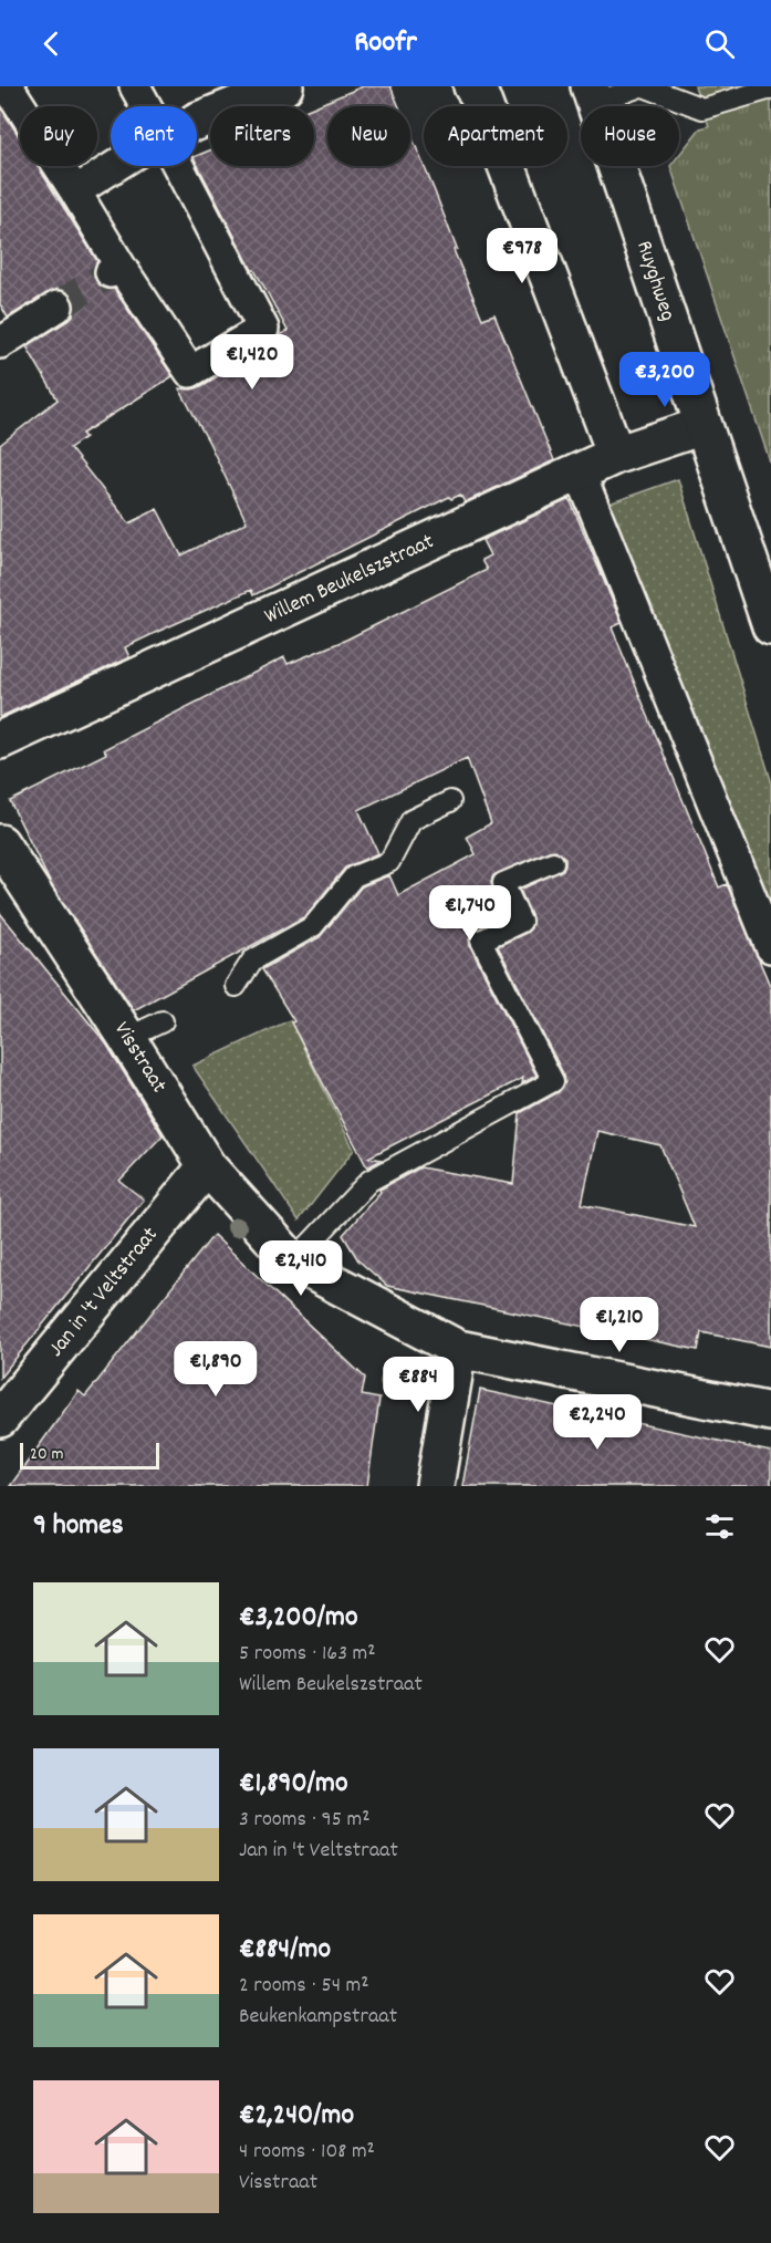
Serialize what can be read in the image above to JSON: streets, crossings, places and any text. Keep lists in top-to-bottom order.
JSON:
{
  "streets": {
    "street": [
      "Ruyghweg",
      "Willem Beukelszstraat",
      "Visstraat",
      "Jan in 't Veltstraat"
    ]
  },
  "crossings": [
    ["Ruyghweg", "Willem Beukelszstraat"],
    ["Visstraat", "Jan in 't Veltstraat"]
  ],
  "scale_bar": "20 m",
  "page": {
    "header": "Roofr",
    "chip": [
      "Buy",
      "Rent",
      "Filters",
      "New",
      "Apartment",
      "House"
    ],
    "price": [
      "€978",
      "€1,420",
      "€3,200",
      "€1,740",
      "€2,410",
      "€1,210",
      "€1,890",
      "€884",
      "€2,240"
    ],
    "scale": "20 m",
    "heading": "9 homes",
    "list": [
      {
        "name": "€3,200/mo",
        "note": "5 rooms · 163 m² · Willem Beukelszstraat"
      },
      {
        "name": "€1,890/mo",
        "note": "3 rooms · 95 m² · Jan in 't Veltstraat"
      },
      {
        "name": "€884/mo",
        "note": "2 rooms · 54 m² · Beukenkampstraat"
      },
      {
        "name": "€2,240/mo",
        "note": "4 rooms · 108 m² · Visstraat"
      }
    ]
  }
}
